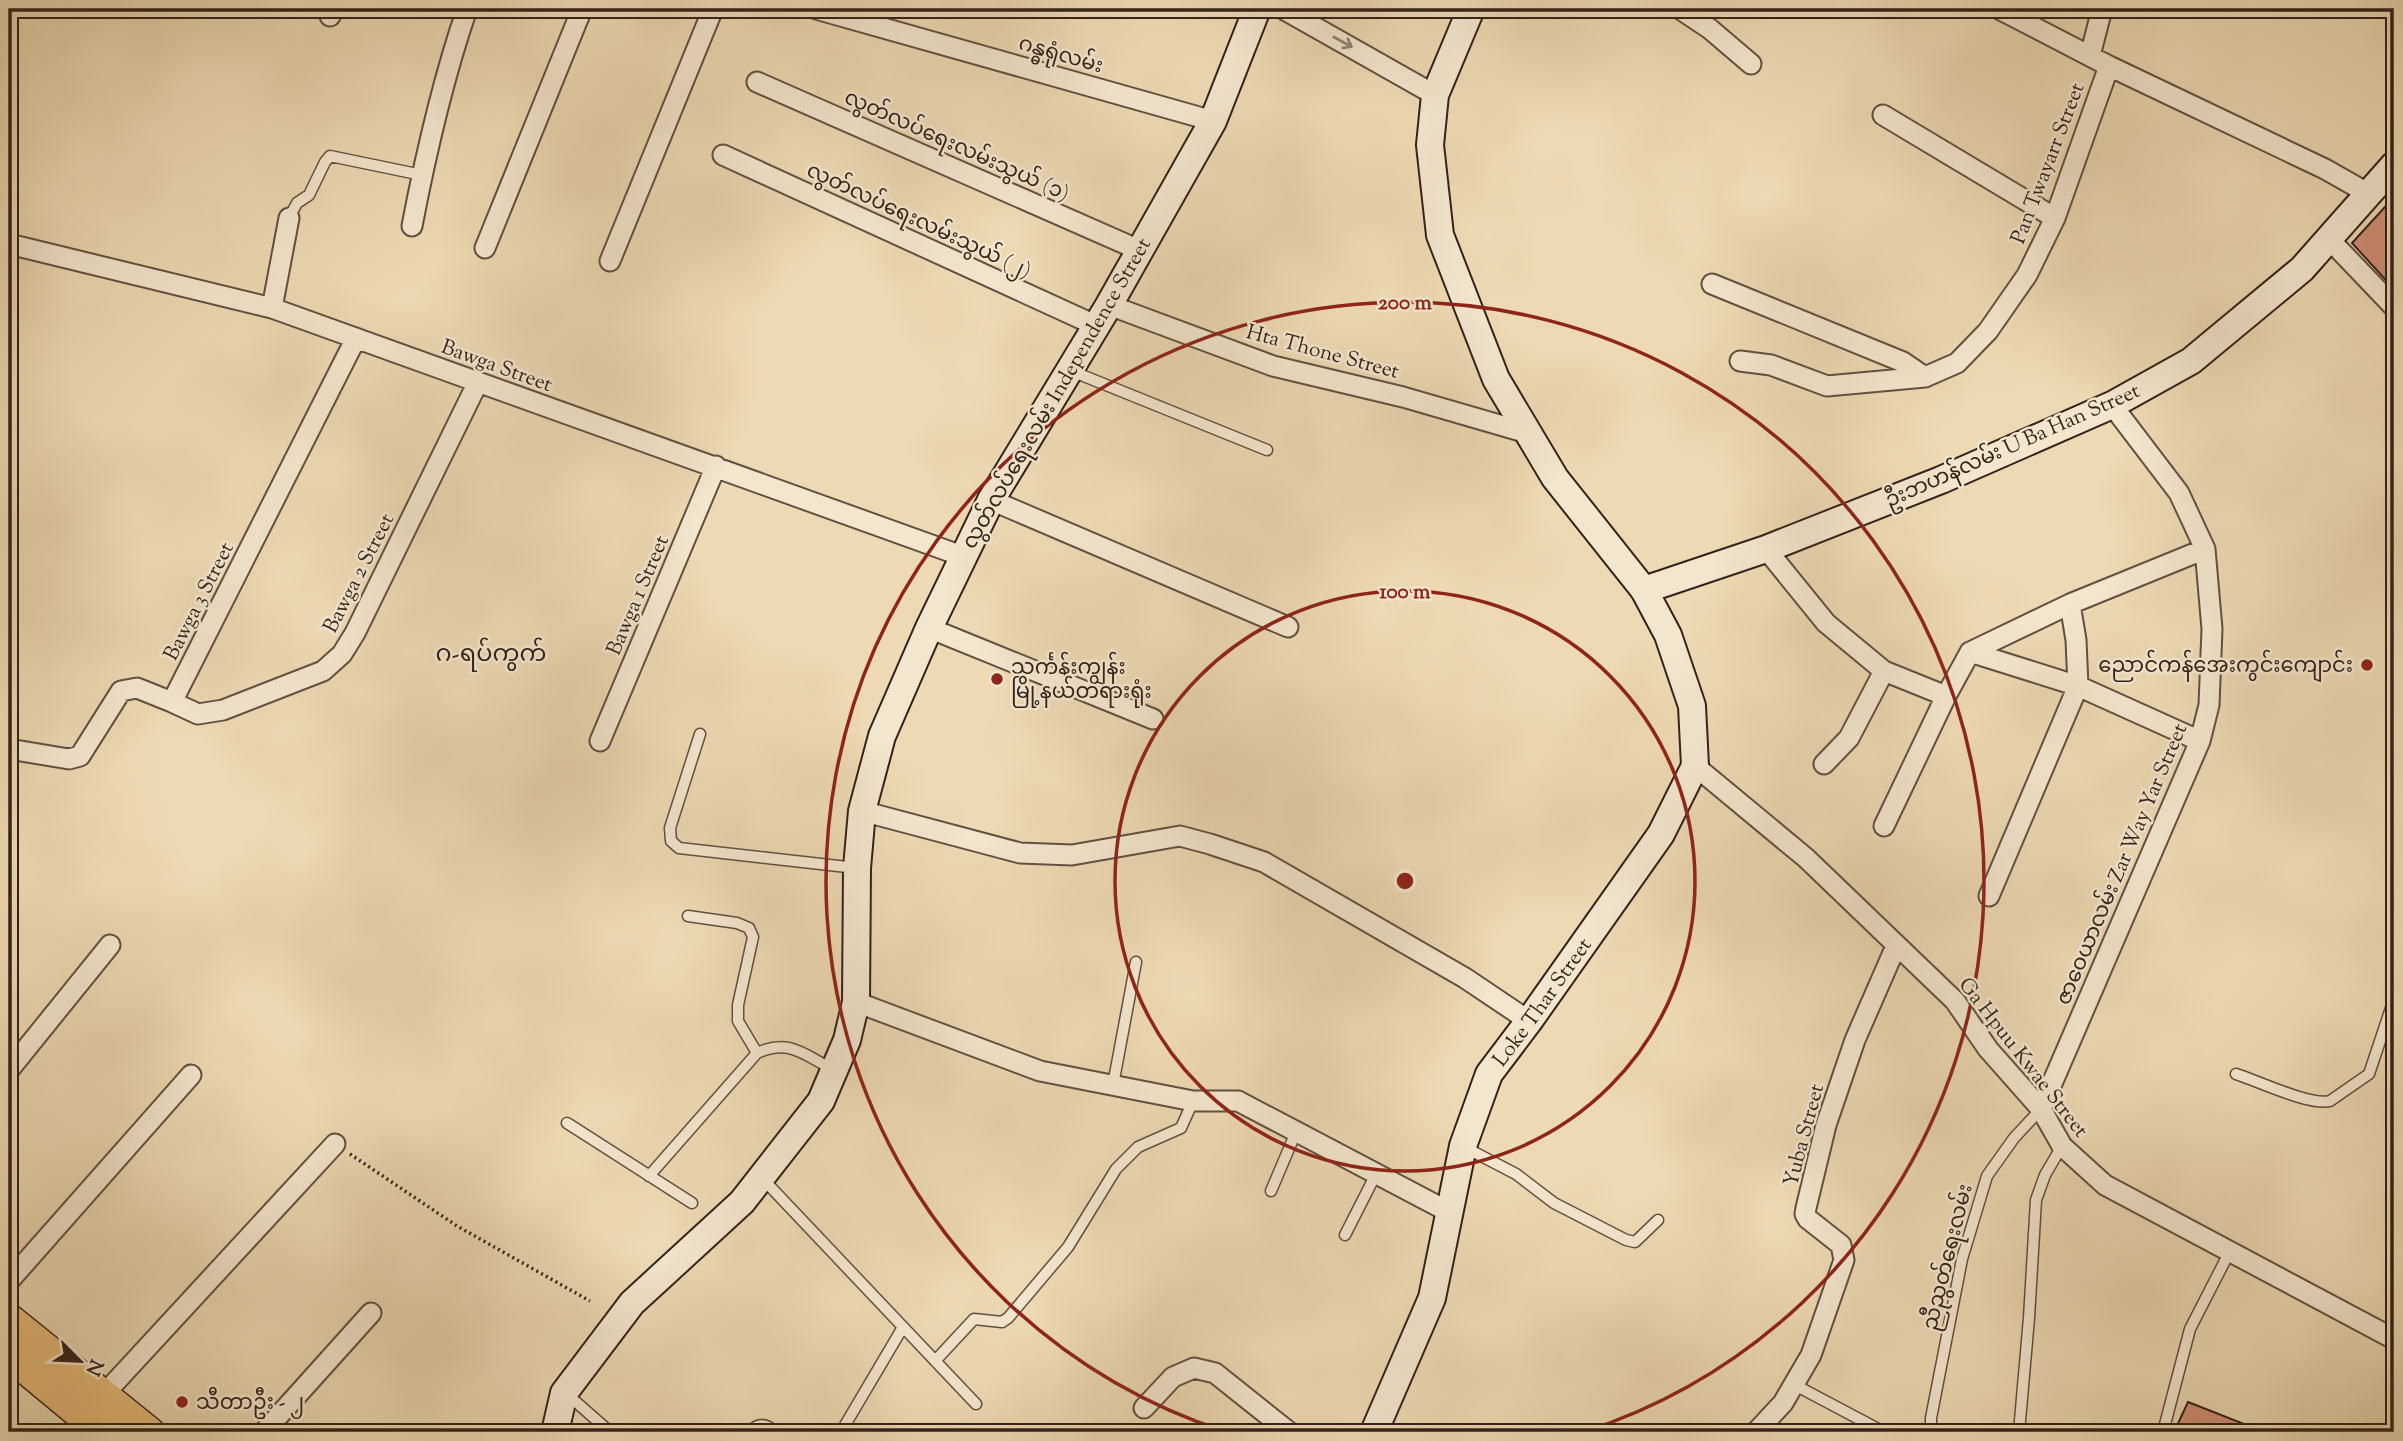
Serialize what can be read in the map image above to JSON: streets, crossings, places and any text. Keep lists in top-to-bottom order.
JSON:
{
  "streets": {
    "street": [
      "ဂန္ဓရုံလမ်း",
      "လွတ်လပ်ရေးလမ်းသွယ် (၁)",
      "Pan Twayarr Street",
      "လွတ်လပ်ရေးလမ်းသွယ် (၂)",
      "Hta Thone Street",
      "Bawga Street",
      "လွတ်လပ်ရေးလမ်း Independence Street",
      "ဦးဘဟန်လမ်း U Ba Han Street",
      "Bawga 2 Street",
      "Bawga 1 Street",
      "Bawga 3 Street",
      "ဇာဝေယာလမ်း Zar Way Yar Street",
      "Loke Thar Street",
      "Ga Hpuu Kwae Street",
      "Yuba Street"
    ],
    "lane": ["ညီညွတ်ရေးလမ်း"]
  },
  "crossings": [
    ["ဂန္ဓရုံလမ်း", "လွတ်လပ်ရေးလမ်း Independence Street"],
    ["လွတ်လပ်ရေးလမ်းသွယ် (၁)", "လွတ်လပ်ရေးလမ်း Independence Street"],
    ["လွတ်လပ်ရေးလမ်းသွယ် (၂)", "Hta Thone Street"],
    ["လွတ်လပ်ရေးလမ်းသွယ် (၂)", "လွတ်လပ်ရေးလမ်း Independence Street"],
    ["Hta Thone Street", "လွတ်လပ်ရေးလမ်း Independence Street"],
    ["Hta Thone Street", "Loke Thar Street"],
    ["Bawga Street", "လွတ်လပ်ရေးလမ်း Independence Street"],
    ["Bawga Street", "Bawga 2 Street"],
    ["Bawga Street", "Bawga 1 Street"],
    ["Bawga Street", "Bawga 3 Street"],
    ["ဦးဘဟန်လမ်း U Ba Han Street", "ဇာဝေယာလမ်း Zar Way Yar Street"],
    ["ဦးဘဟန်လမ်း U Ba Han Street", "Loke Thar Street"],
    ["Bawga 2 Street", "Bawga 3 Street"],
    ["ဇာဝေယာလမ်း Zar Way Yar Street", "Ga Hpuu Kwae Street"],
    ["ဇာဝေယာလမ်း Zar Way Yar Street", "ညီညွတ်ရေးလမ်း"],
    ["Loke Thar Street", "Ga Hpuu Kwae Street"],
    ["Ga Hpuu Kwae Street", "Yuba Street"],
    ["Ga Hpuu Kwae Street", "ညီညွတ်ရေးလမ်း"]
  ],
  "districts": ["ဂ-ရပ်ကွက်"],
  "places": ["ညောင်ကန်အေးကွင်းကျောင်း", "သင်္ကန်းကျွန်း မြို့နယ်တရားရုံး", "သီတာဦး - ၂"],
  "north": "bottom right",
  "rings": ["200 m", "100 m"]
}
